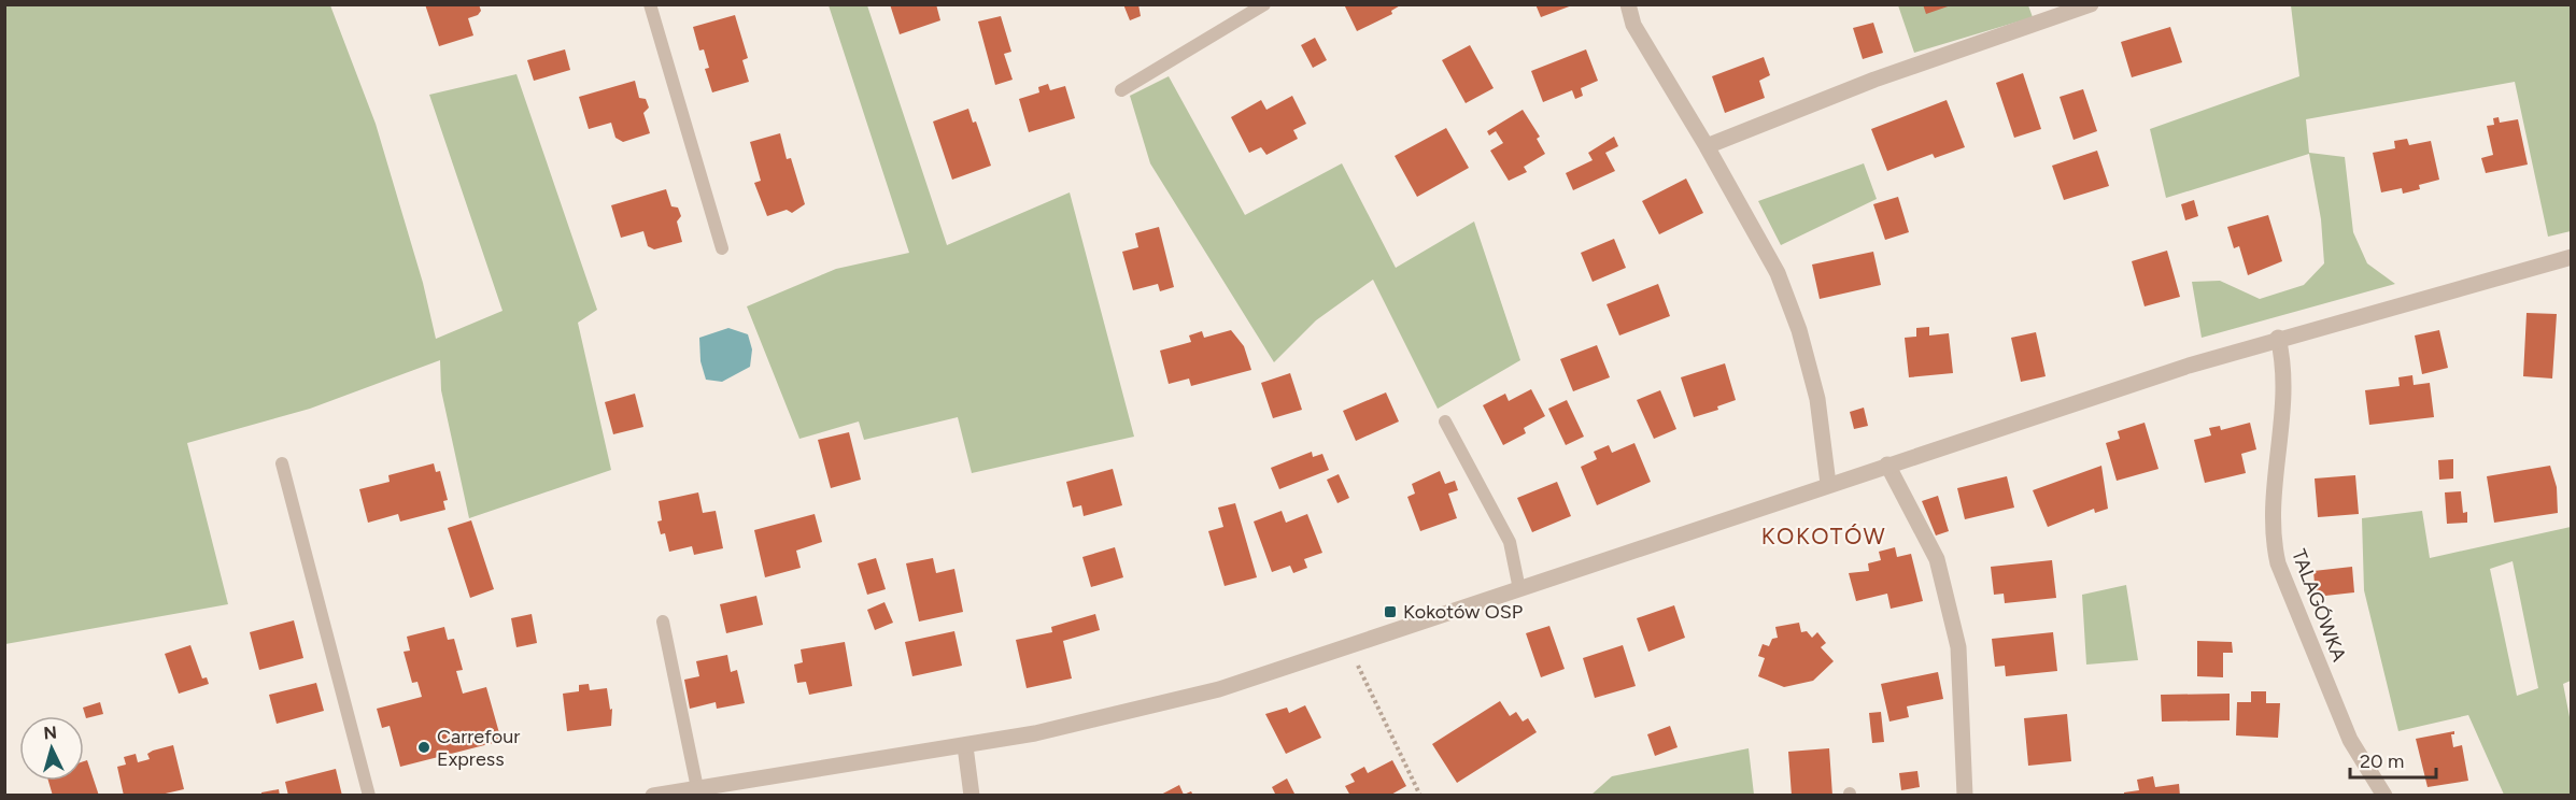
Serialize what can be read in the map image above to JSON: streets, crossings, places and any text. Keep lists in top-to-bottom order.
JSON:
{
  "streets": {
    "street": ["TALAGÓWKA"]
  },
  "districts": ["KOKOTÓW"],
  "places": {
    "transit": ["Kokotów OSP"],
    "other": ["Carrefour Express"]
  },
  "scale_bar": "20 m",
  "north": "top"
}
